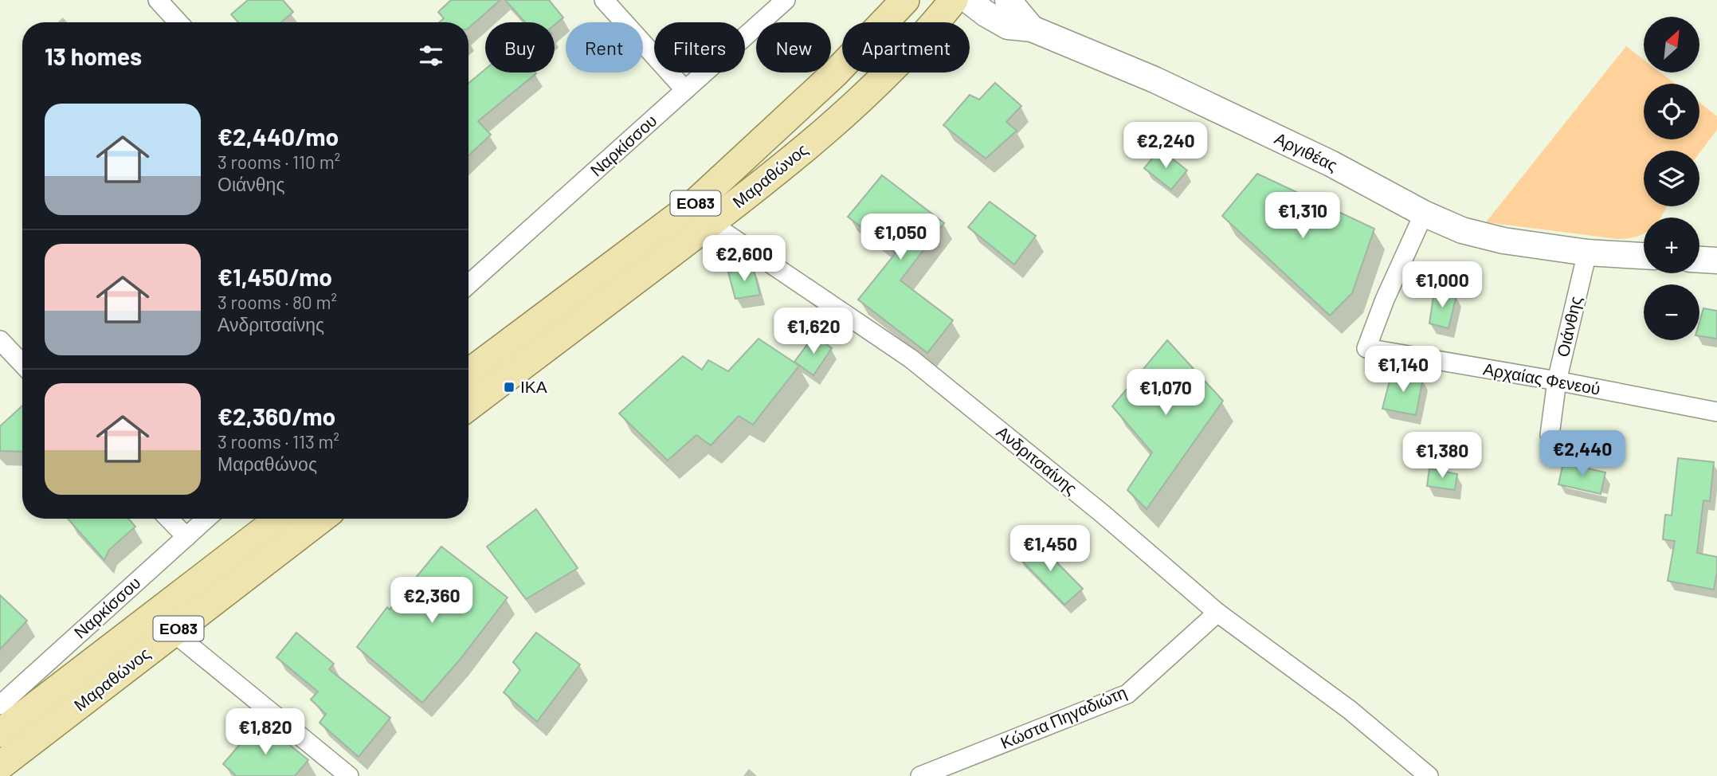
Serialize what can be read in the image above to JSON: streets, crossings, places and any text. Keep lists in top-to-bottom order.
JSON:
{
  "streets": {
    "main road": ["Μαραθώνος", "ΕΟ83"],
    "street": [
      "Ναρκίσσου",
      "Αργιθέας",
      "Οιάνθης",
      "Αρχαίας Φενεού",
      "Ανδριτσαίνης",
      "Κώστα Πηγαδιώτη"
    ]
  },
  "crossings": [
    ["Αργιθέας", "Οιάνθης"],
    ["Αργιθέας", "Αρχαίας Φενεού"],
    ["Μαραθώνος", "Ανδριτσαίνης"],
    ["Οιάνθης", "Αρχαίας Φενεού"],
    ["Ανδριτσαίνης", "Κώστα Πηγαδιώτη"]
  ],
  "places": {
    "transit": ["ΙΚΑ"]
  },
  "north": "top right",
  "page": {
    "map_buttons": ["+", "−"],
    "chip": [
      "Buy",
      "Rent",
      "Filters",
      "New",
      "Apartment"
    ],
    "heading": "13 homes",
    "list": [
      {
        "name": "€2,440/mo",
        "note": "3 rooms · 110 m² · Οιάνθης"
      },
      {
        "name": "€1,450/mo",
        "note": "3 rooms · 80 m² · Ανδριτσαίνης"
      },
      {
        "name": "€2,360/mo",
        "note": "3 rooms · 113 m² · Μαραθώνος"
      }
    ],
    "price": [
      "€2,240",
      "€1,310",
      "€1,050",
      "€2,600",
      "€1,000",
      "€1,620",
      "€1,140",
      "€1,070",
      "€2,440",
      "€1,380",
      "€1,450",
      "€2,360",
      "€1,820"
    ]
  }
}
